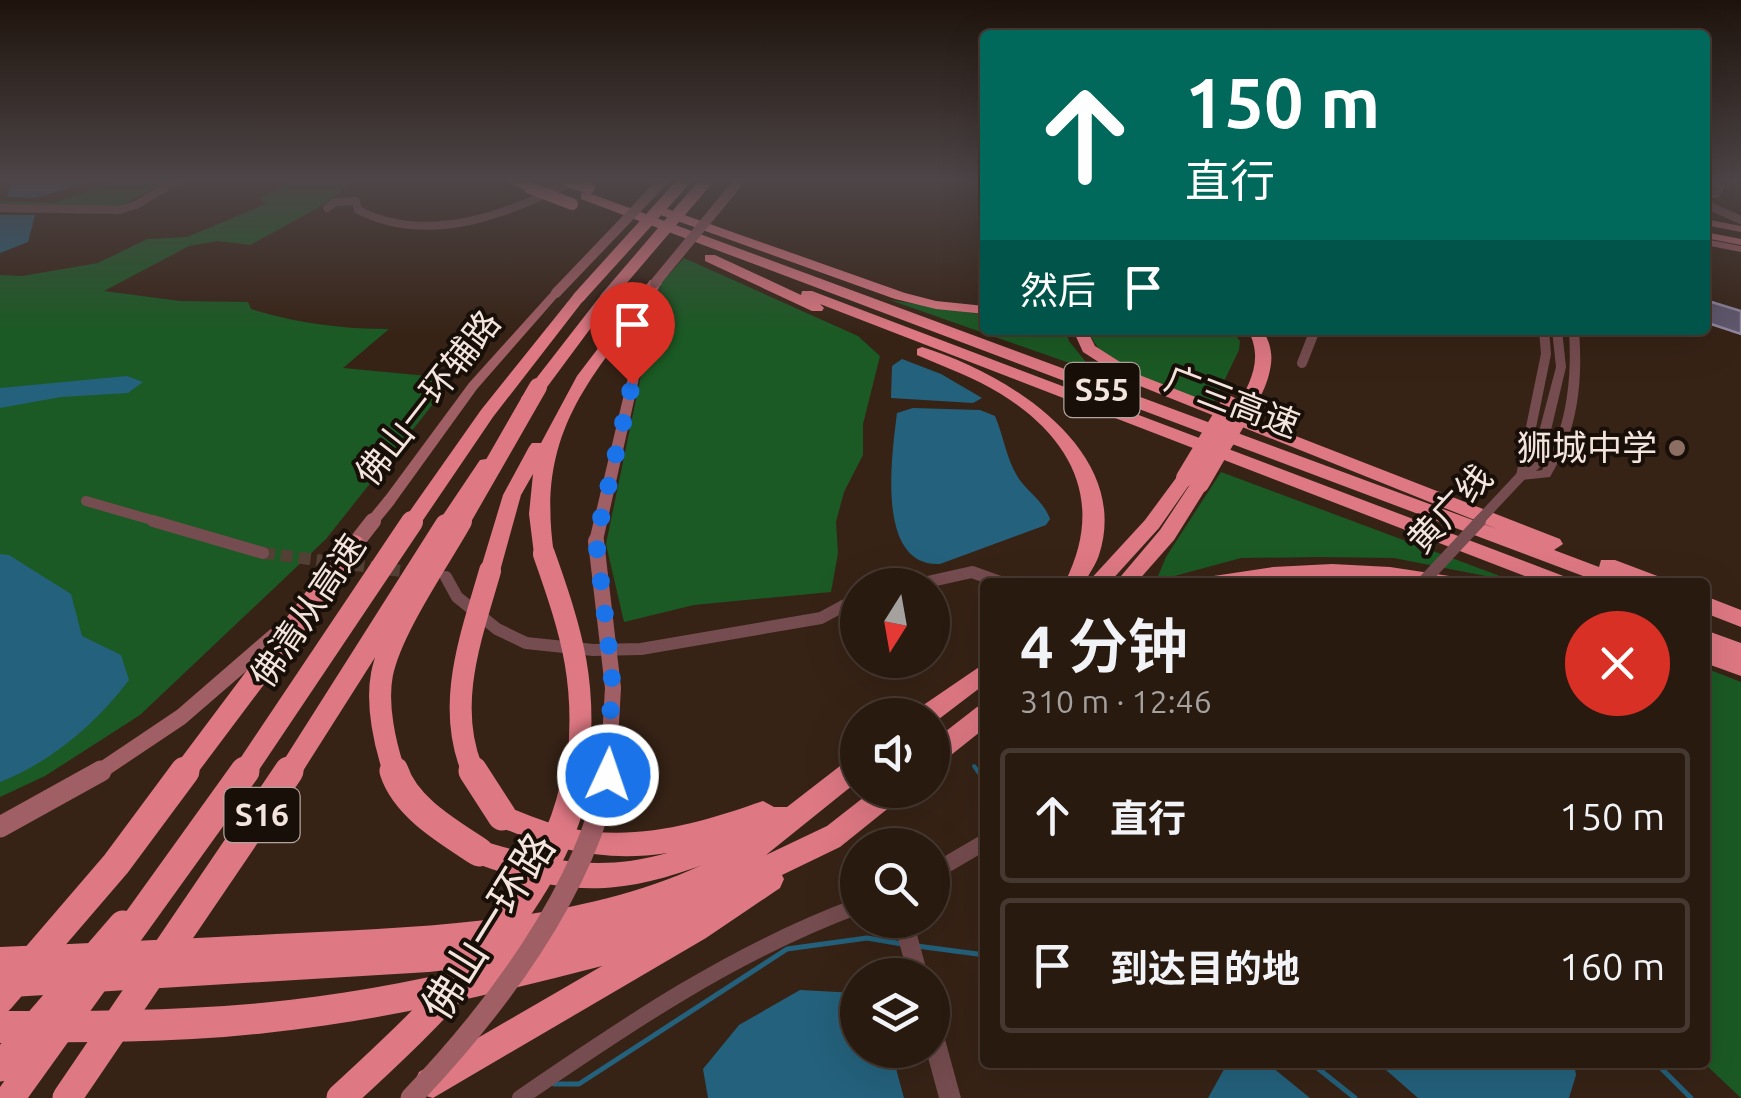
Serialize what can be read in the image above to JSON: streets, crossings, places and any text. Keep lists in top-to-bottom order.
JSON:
{
  "streets": {
    "highway": [
      "S55",
      "广三高速",
      "佛清从高速",
      "S16"
    ],
    "main road": ["佛山一环辅路", "佛山一环路"],
    "street": ["黄广线"]
  },
  "places": ["狮城中学"],
  "north": "bottom",
  "page": {
    "turn": ["150 m", "直行"],
    "then": "然后",
    "heading": ["4 分钟", "310 m · 12:46"],
    "list": [
      {
        "name": "直行",
        "value": "150 m"
      },
      {
        "name": "到达目的地",
        "value": "160 m"
      }
    ]
  }
}
